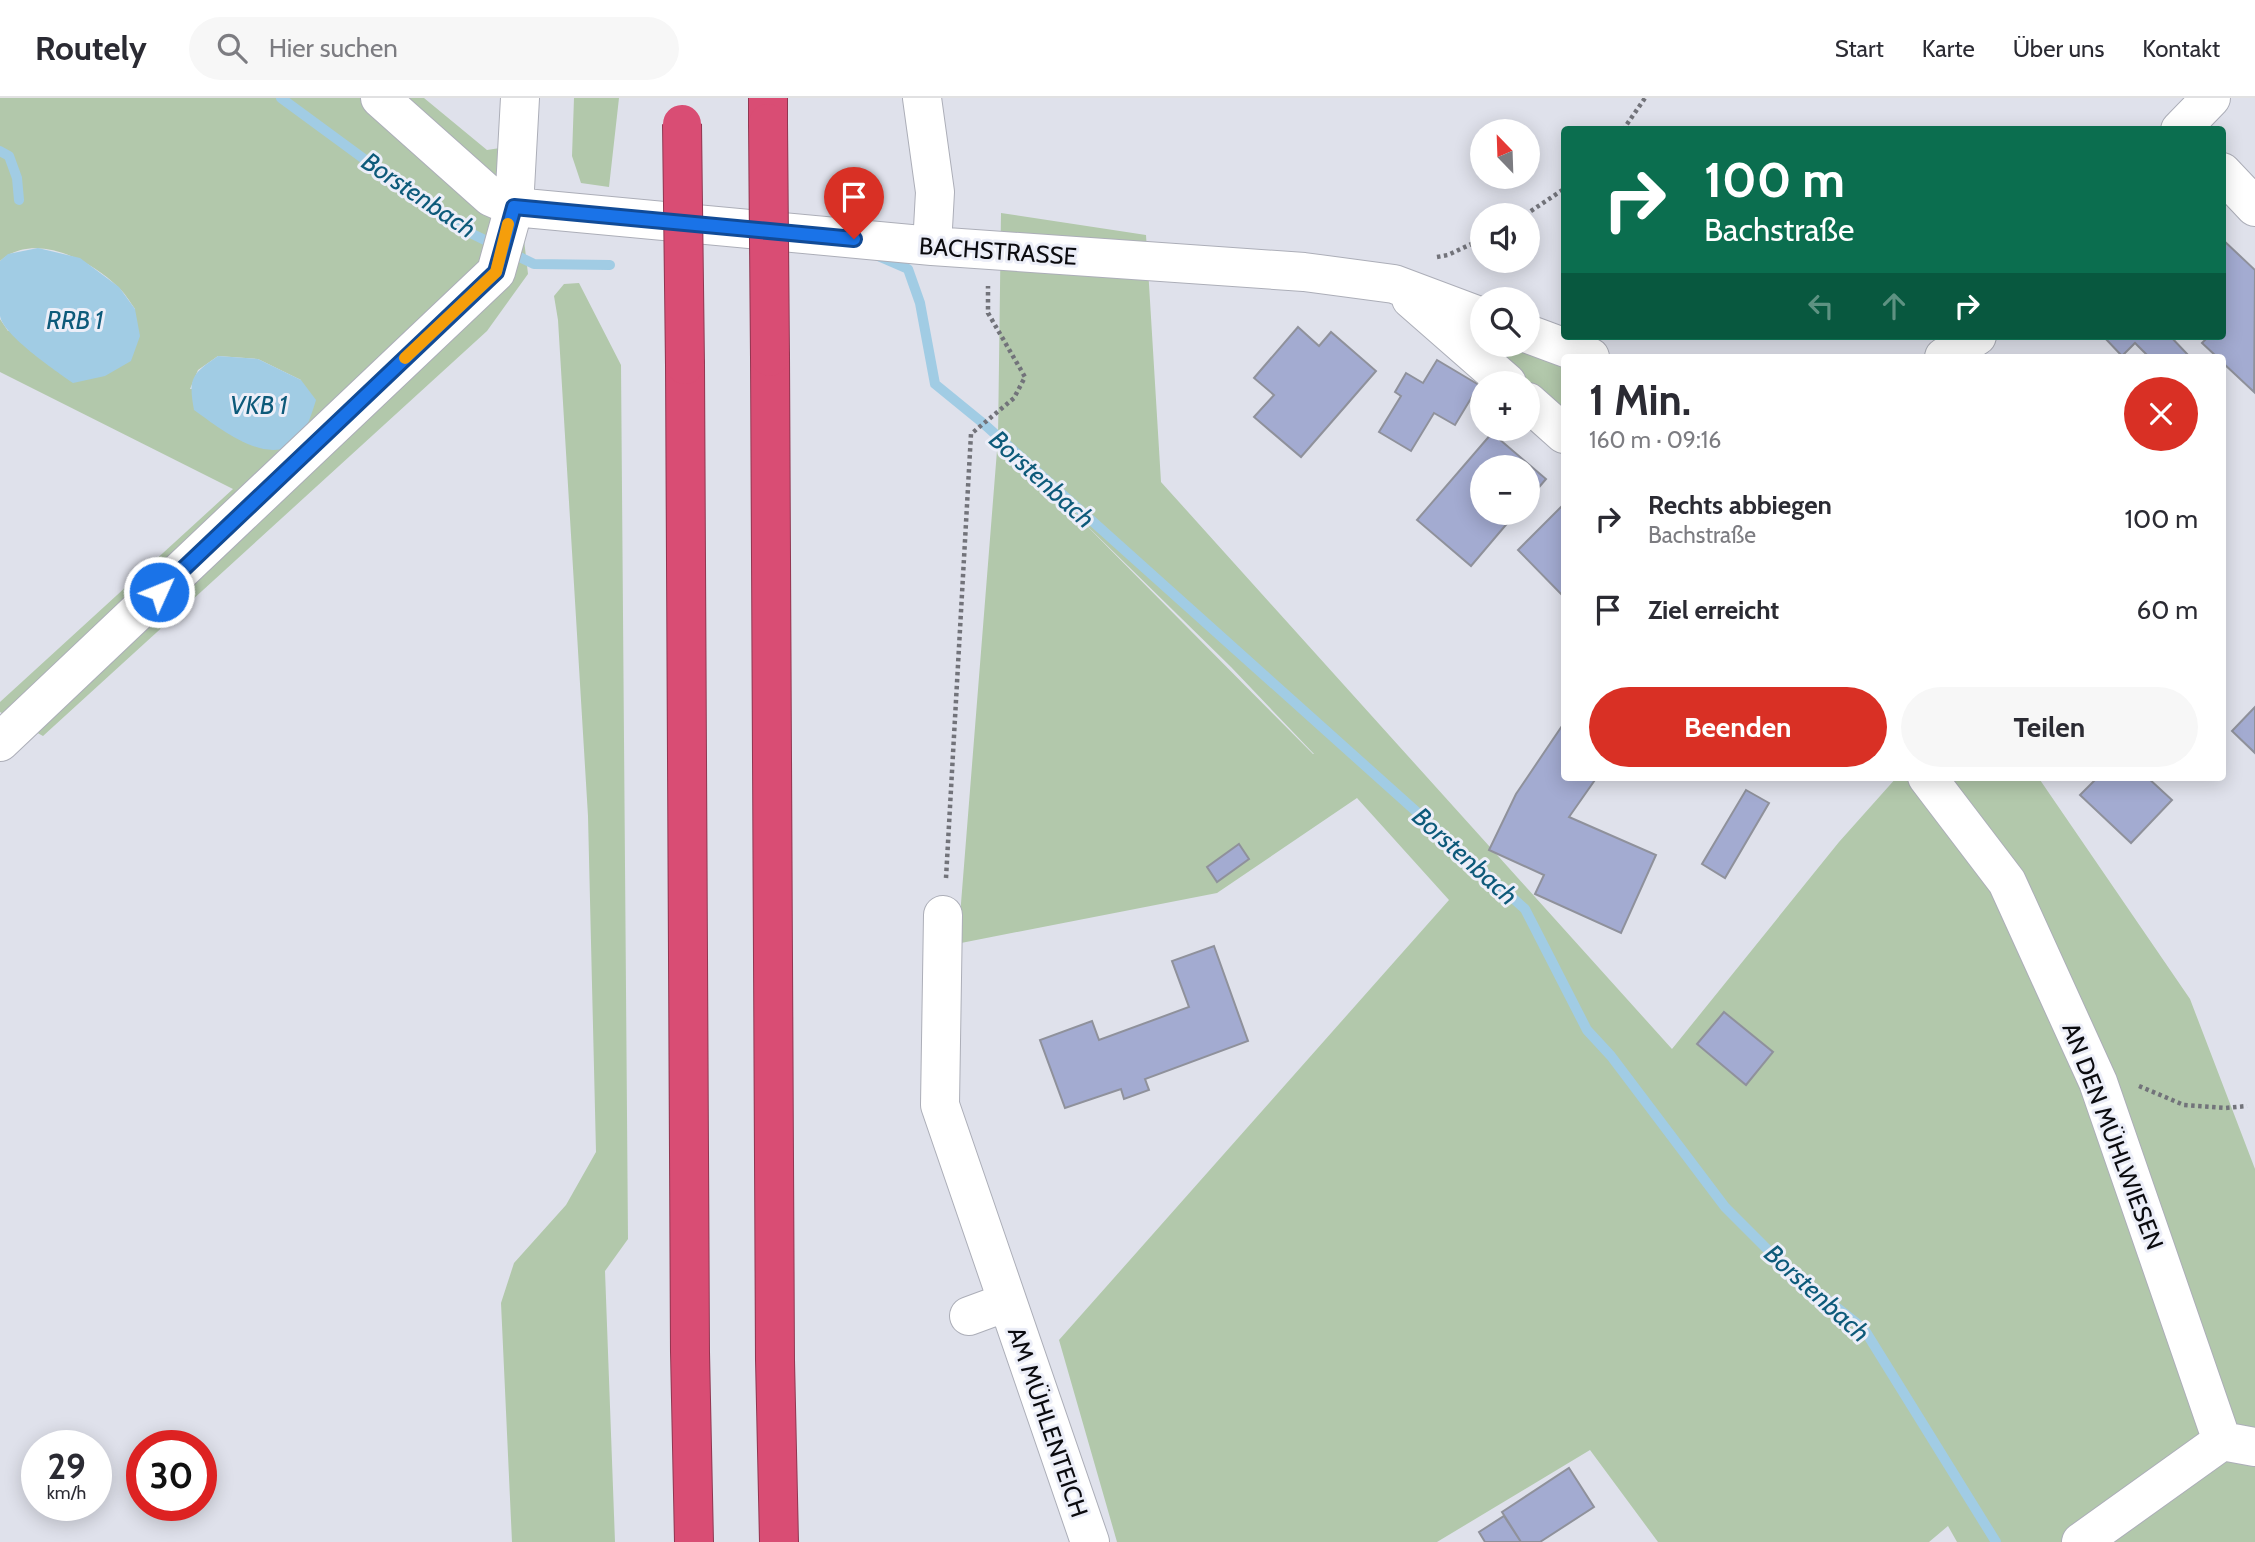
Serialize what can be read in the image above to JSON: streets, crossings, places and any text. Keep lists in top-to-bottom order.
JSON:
{
  "streets": {
    "street": ["BACHSTRASSE", "AN DEN MÜHLWIESEN", "AM MÜHLENTEICH"]
  },
  "water": ["Borstenbach", "RRB 1", "VKB 1"],
  "north": "top left",
  "page": {
    "header": "Routely",
    "search": "Hier suchen",
    "nav": [
      "Start",
      "Karte",
      "Über uns",
      "Kontakt"
    ],
    "map_buttons": ["+", "−"],
    "turn": ["100 m", "Bachstraße"],
    "heading": ["1 Min.", "160 m · 09:16"],
    "list": [
      {
        "name": "Rechts abbiegen",
        "note": "Bachstraße",
        "value": "100 m"
      },
      {
        "name": "Ziel erreicht",
        "value": "60 m"
      }
    ],
    "buttons": ["Beenden", "Teilen"],
    "speed": "29 km/h",
    "limit": "30"
  }
}
